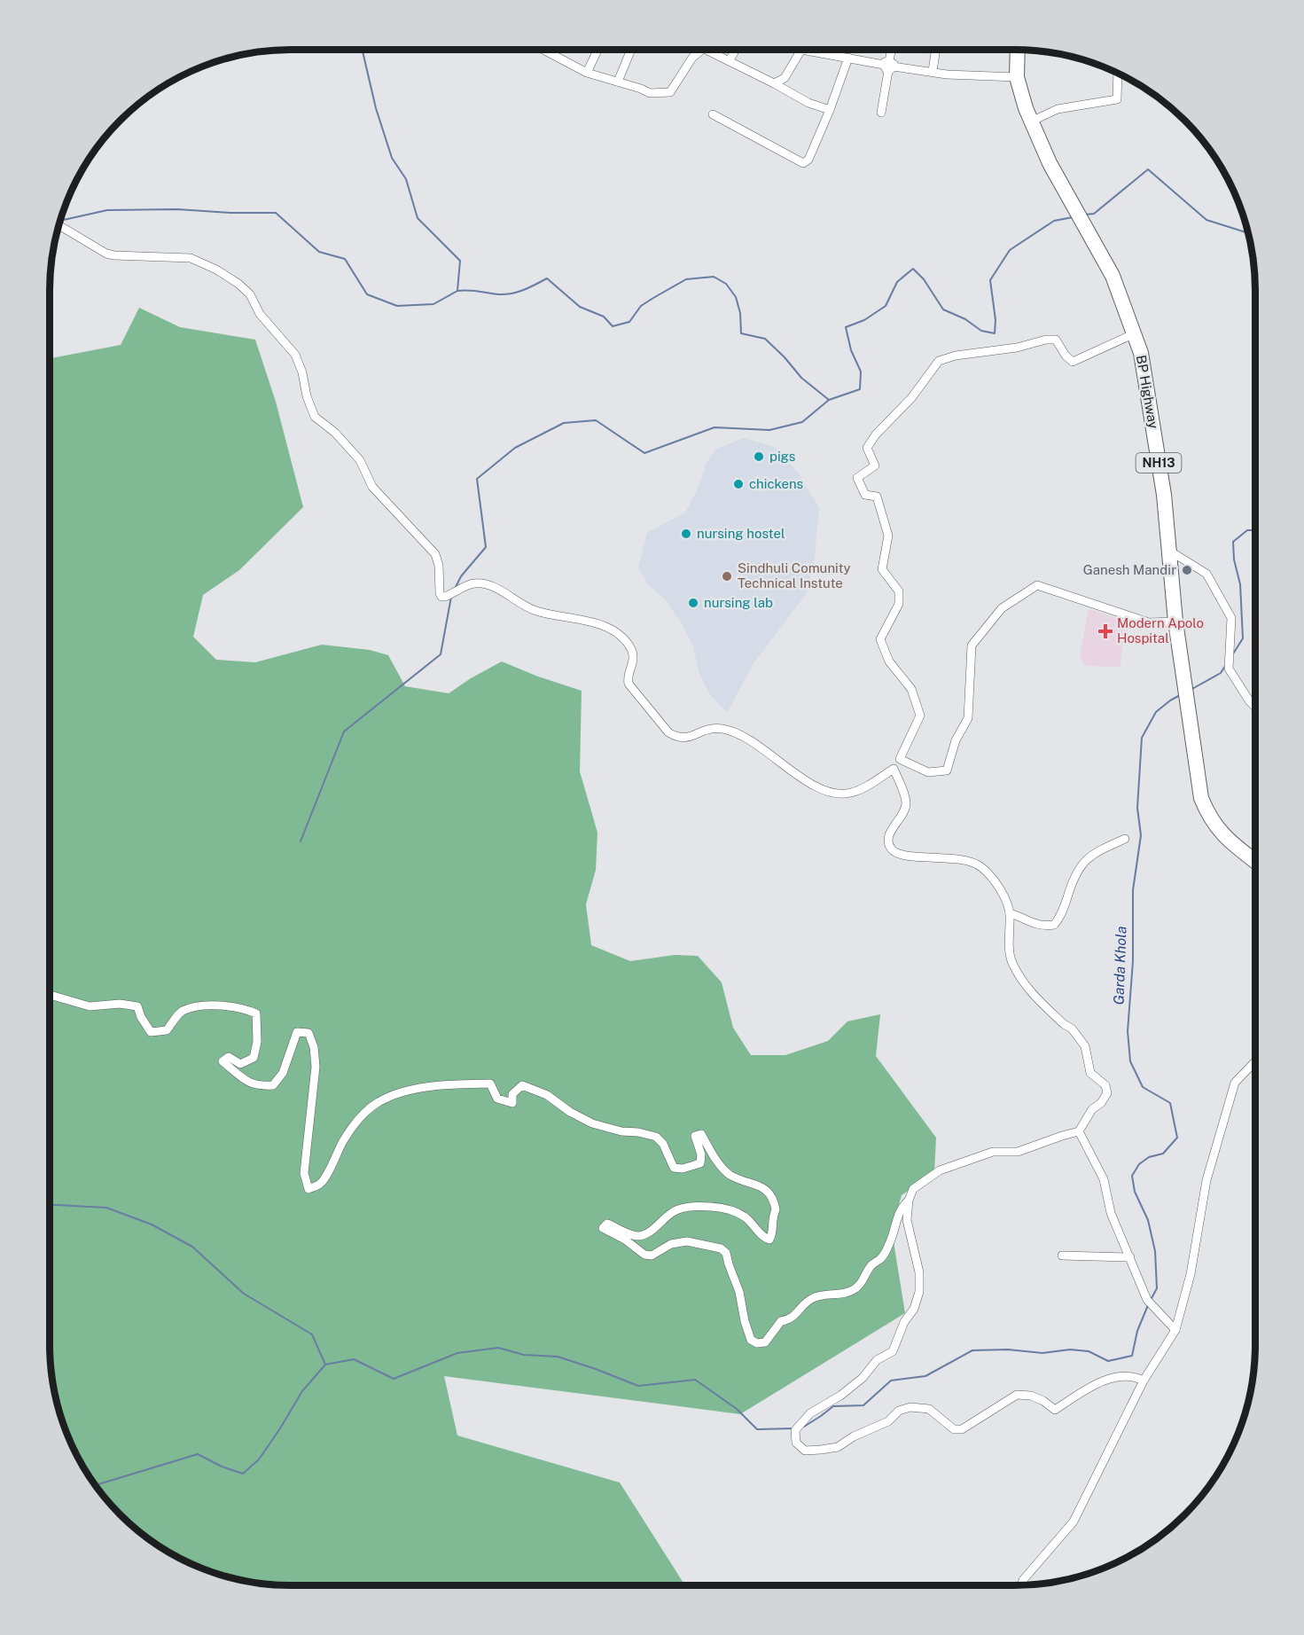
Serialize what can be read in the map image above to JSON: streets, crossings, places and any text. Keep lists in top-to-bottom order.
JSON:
{
  "streets": {
    "highway": ["BP Highway", "NH13"]
  },
  "water": ["Garda Khola"],
  "places": {
    "other": [
      "pigs",
      "chickens",
      "nursing hostel",
      "Ganesh Mandir",
      "Sindhuli Comunity Technical Instute",
      "nursing lab"
    ],
    "health": ["Modern Apolo Hospital"]
  }
}
